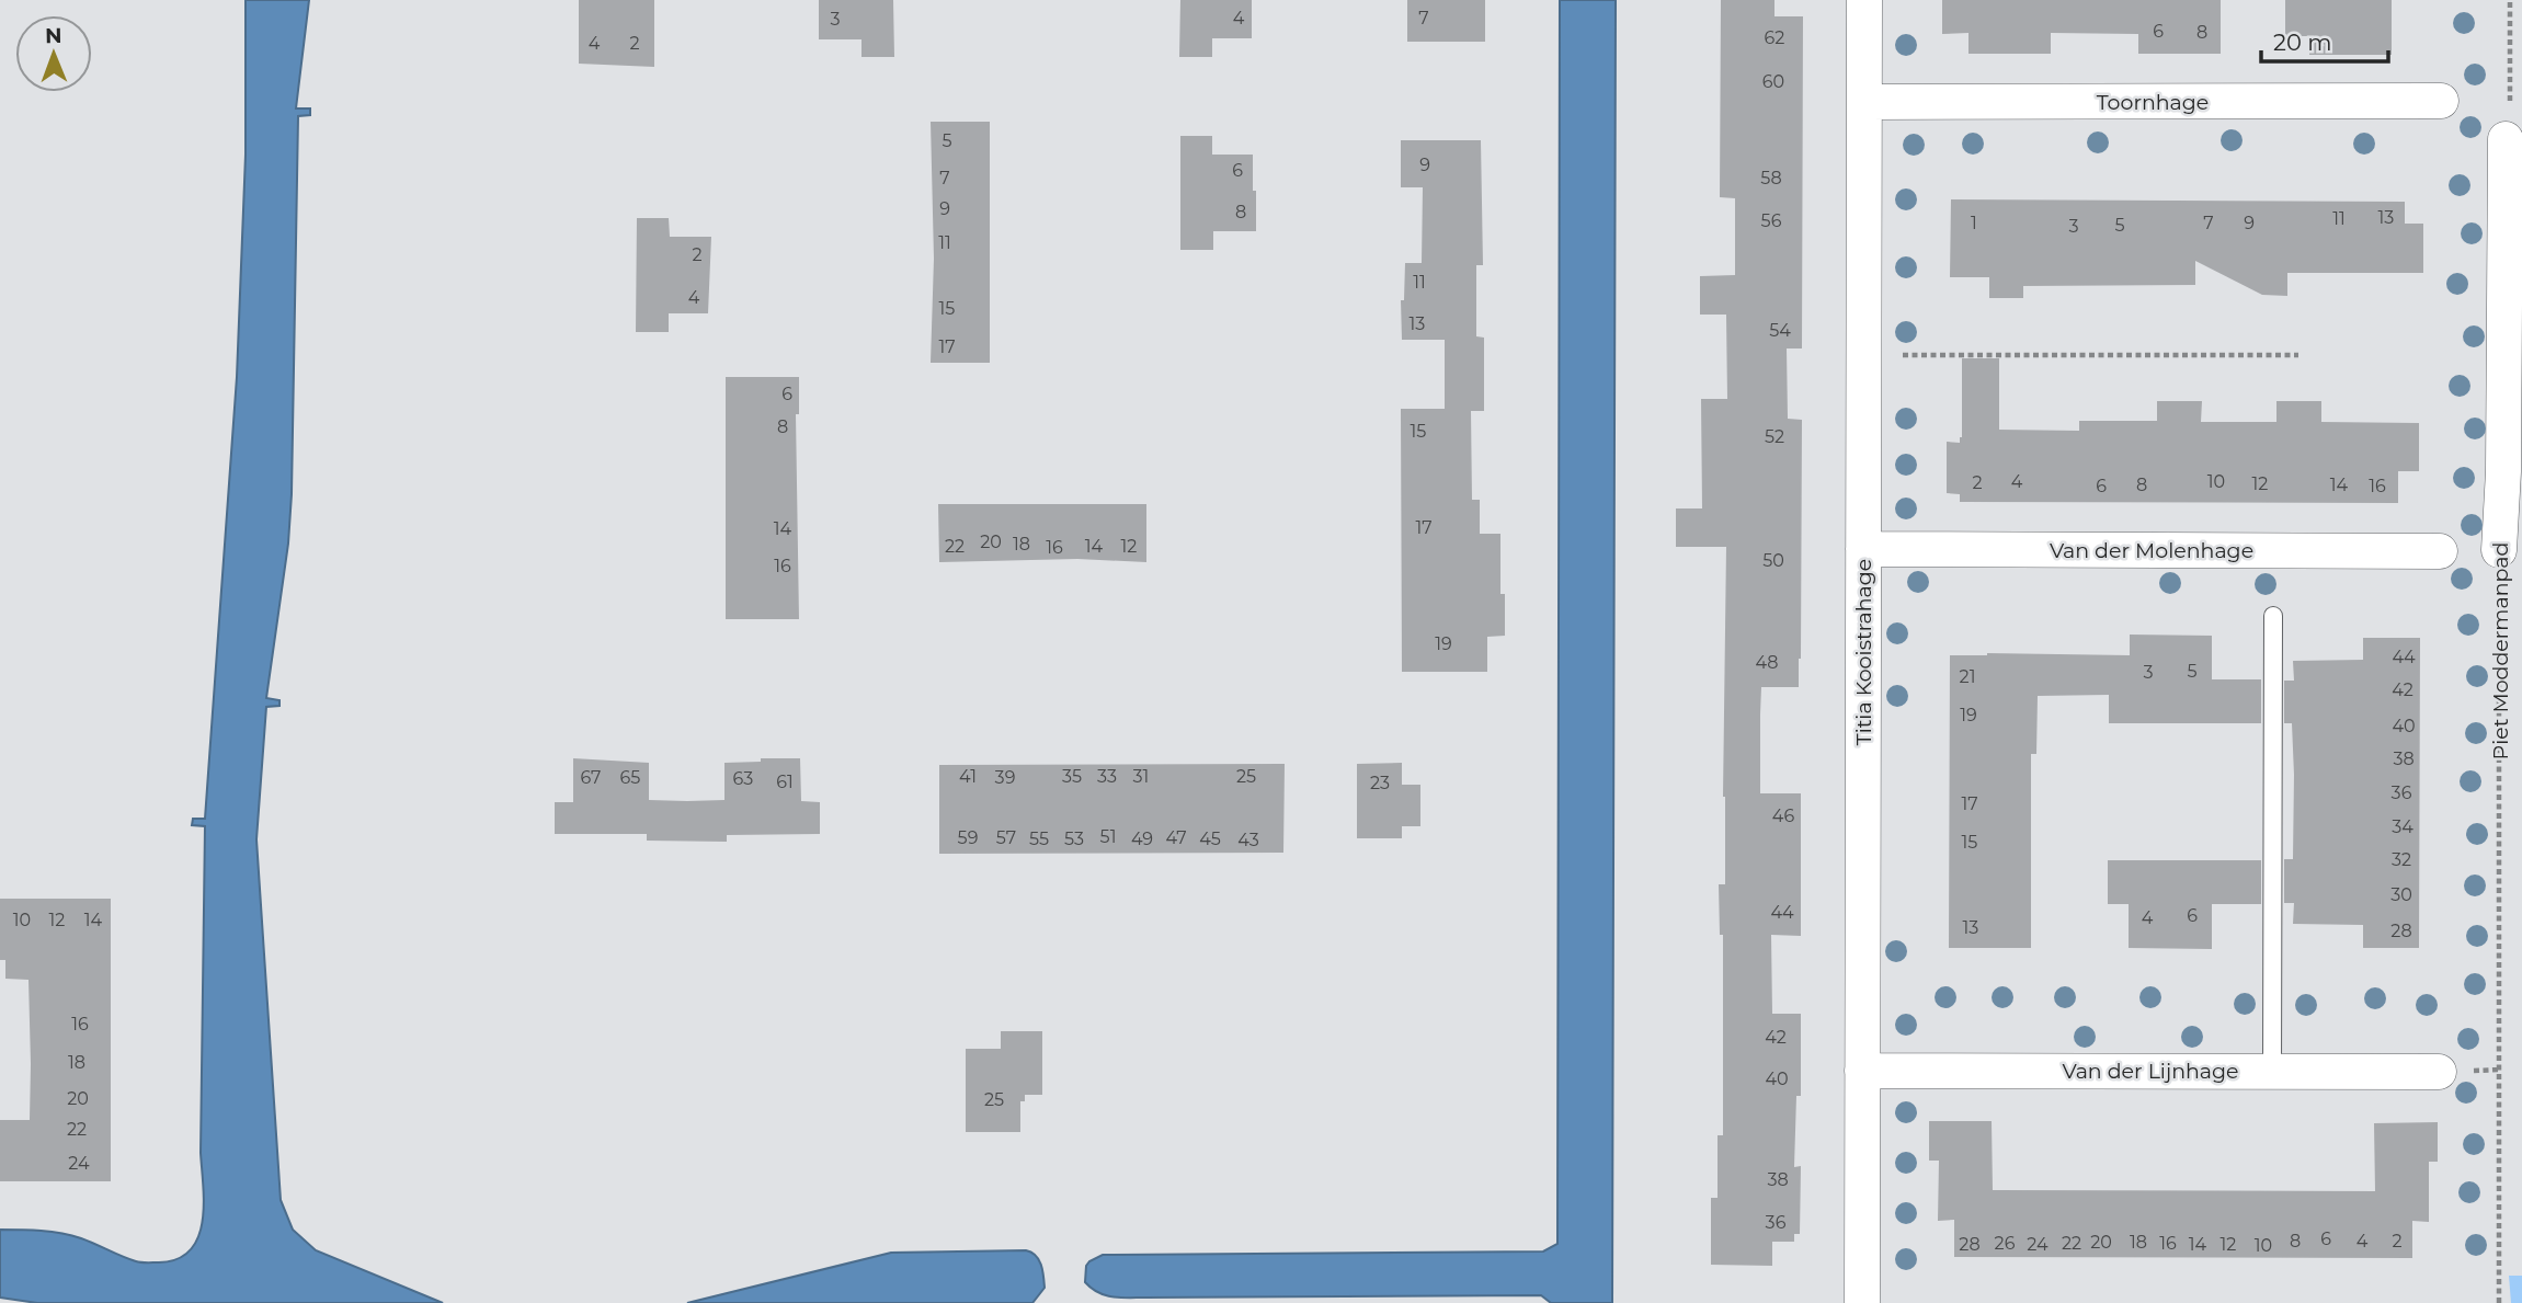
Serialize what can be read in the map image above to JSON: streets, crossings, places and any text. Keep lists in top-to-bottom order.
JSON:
{
  "streets": {
    "street": [
      "Toornhage",
      "Van der Molenhage",
      "Piet Moddermanpad",
      "Titia Kooistrahage",
      "Van der Lijnhage"
    ]
  },
  "crossings": [
    ["Toornhage", "Titia Kooistrahage"],
    ["Van der Molenhage", "Titia Kooistrahage"],
    ["Titia Kooistrahage", "Van der Lijnhage"]
  ],
  "house_numbers": [
    "4",
    "7",
    "3",
    "6",
    "8",
    "62",
    "4",
    "2",
    "60",
    "5",
    "9",
    "6",
    "7",
    "58",
    "9",
    "8",
    "13",
    "11",
    "56",
    "1",
    "7",
    "9",
    "5",
    "3",
    "11",
    "2",
    "11",
    "4",
    "15",
    "13",
    "54",
    "17",
    "6",
    "8",
    "15",
    "52",
    "4",
    "10",
    "2",
    "12",
    "8",
    "14",
    "6",
    "16",
    "17",
    "14",
    "20",
    "18",
    "22",
    "14",
    "12",
    "16",
    "50",
    "16",
    "19",
    "44",
    "48",
    "5",
    "3",
    "21",
    "42",
    "19",
    "40",
    "38",
    "41",
    "35",
    "33",
    "31",
    "25",
    "67",
    "65",
    "39",
    "63",
    "61",
    "23",
    "36",
    "17",
    "46",
    "34",
    "51",
    "59",
    "57",
    "47",
    "55",
    "53",
    "49",
    "45",
    "43",
    "15",
    "32",
    "30",
    "44",
    "6",
    "4",
    "10",
    "12",
    "14",
    "13",
    "28",
    "16",
    "42",
    "18",
    "40",
    "20",
    "25",
    "22",
    "24",
    "38",
    "36",
    "6",
    "8",
    "4",
    "2",
    "20",
    "18",
    "26",
    "22",
    "16",
    "28",
    "24",
    "14",
    "12",
    "10"
  ],
  "scale_bar": "20 m",
  "north": "top"
}
